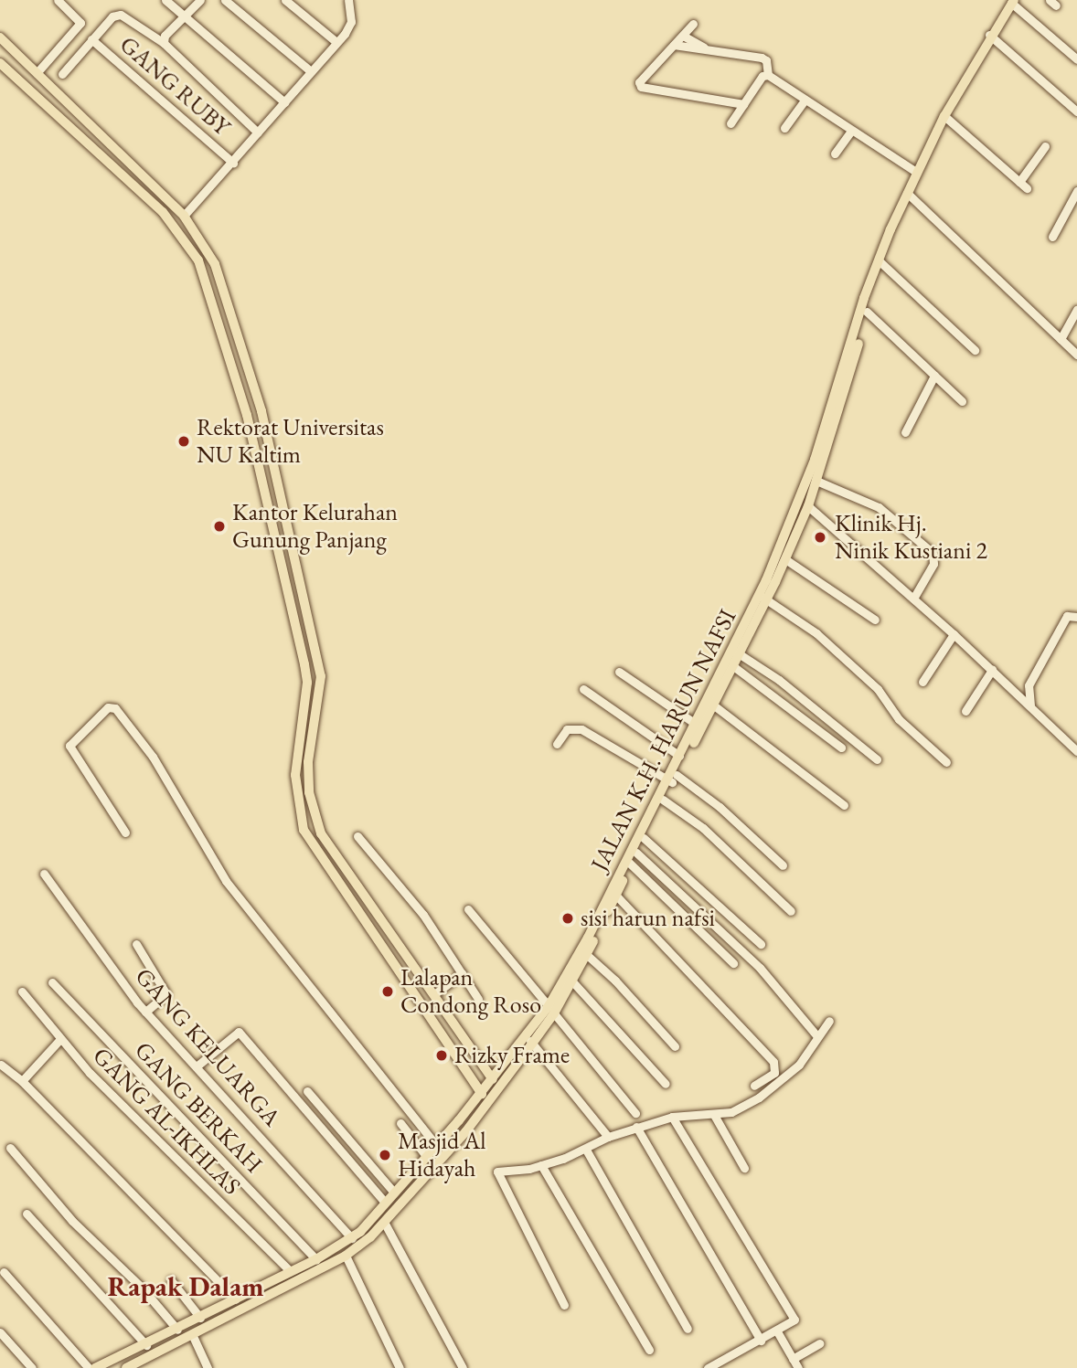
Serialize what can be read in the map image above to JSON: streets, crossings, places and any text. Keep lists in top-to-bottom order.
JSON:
{
  "streets": {
    "main road": ["JALAN K.H. HARUN NAFSI"],
    "street": [
      "GANG RUBY",
      "GANG KELUARGA",
      "GANG BERKAH",
      "GANG AL-IKHLAS"
    ]
  },
  "crossings": [
    ["JALAN K.H. HARUN NAFSI", "GANG KELUARGA"],
    ["JALAN K.H. HARUN NAFSI", "GANG BERKAH"],
    ["JALAN K.H. HARUN NAFSI", "GANG AL-IKHLAS"]
  ],
  "districts": ["Rapak Dalam"],
  "places": [
    "Rektorat Universitas NU Kaltim",
    "Kantor Kelurahan Gunung Panjang",
    "Klinik Hj. Ninik Kustiani 2",
    "sisi harun nafsi",
    "Lalapan Condong Roso",
    "Rizky Frame",
    "Masjid Al Hidayah"
  ]
}
